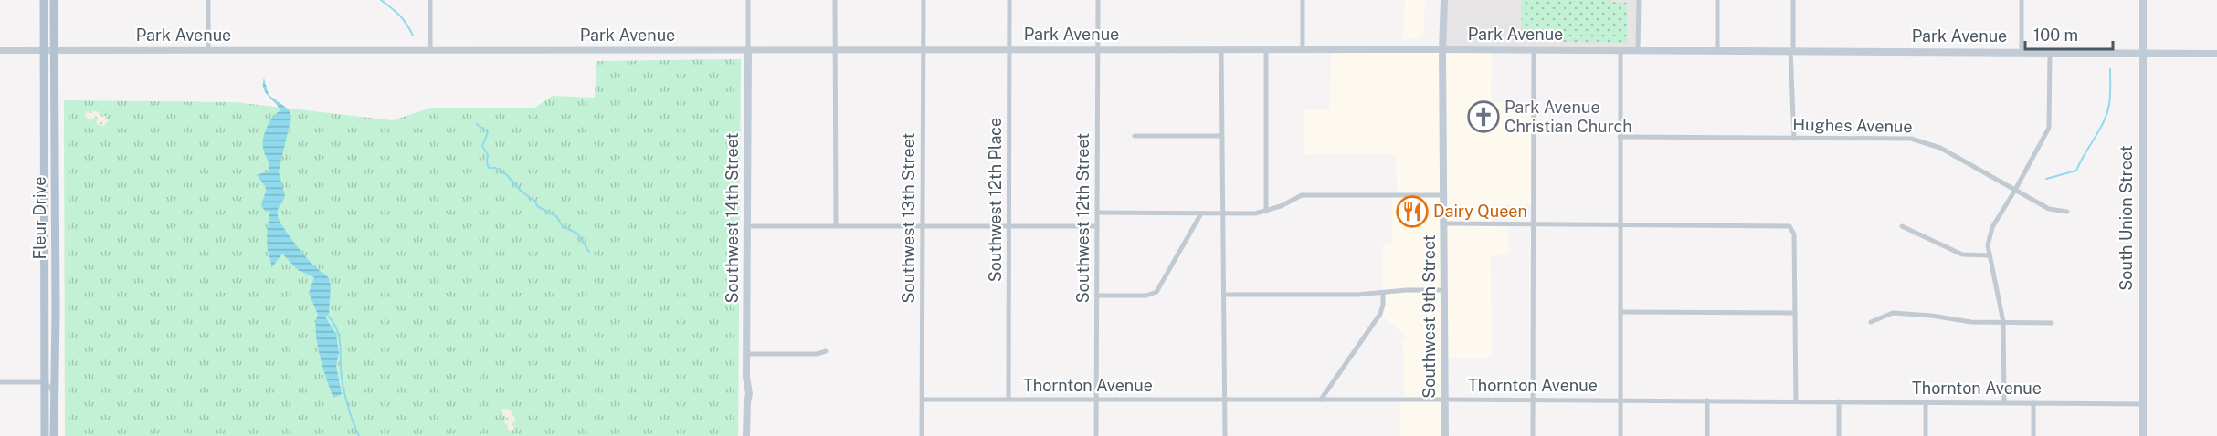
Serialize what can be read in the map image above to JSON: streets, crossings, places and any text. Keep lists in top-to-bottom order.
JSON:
{
  "streets": {
    "main road": ["Fleur Drive"],
    "street": [
      "Park Avenue",
      "Hughes Avenue",
      "Southwest 12th Place",
      "Southwest 14th Street",
      "Southwest 13th Street",
      "Southwest 12th Street",
      "South Union Street",
      "Southwest 9th Street",
      "Thornton Avenue"
    ]
  },
  "crossings": [
    ["Park Avenue", "Southwest 12th Place"],
    ["Park Avenue", "Fleur Drive"],
    ["Park Avenue", "Southwest 14th Street"],
    ["Park Avenue", "Southwest 13th Street"],
    ["Park Avenue", "Southwest 12th Street"],
    ["Park Avenue", "South Union Street"],
    ["Park Avenue", "Southwest 9th Street"],
    ["Southwest 12th Place", "Thornton Avenue"],
    ["Southwest 13th Street", "Thornton Avenue"],
    ["Southwest 12th Street", "Thornton Avenue"],
    ["South Union Street", "Thornton Avenue"],
    ["Southwest 9th Street", "Thornton Avenue"]
  ],
  "places": {
    "church": ["Park Avenue Christian Church"],
    "restaurant": ["Dairy Queen"]
  },
  "scale_bar": "100 m"
}
